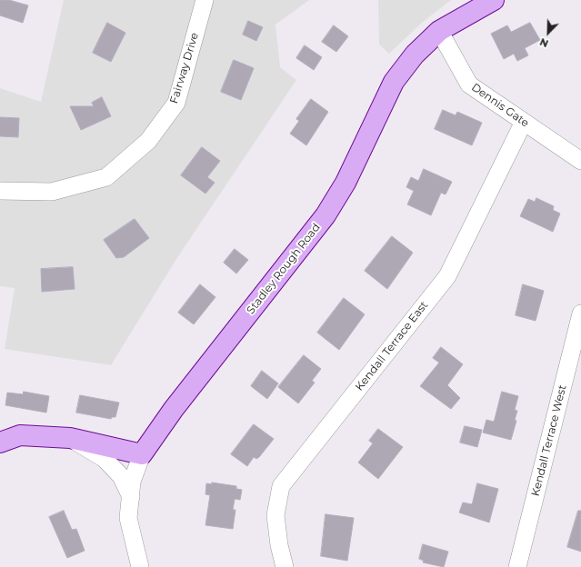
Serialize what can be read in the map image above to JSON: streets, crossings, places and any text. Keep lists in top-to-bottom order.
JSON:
{
  "streets": {
    "main road": ["Stadley Rough Road"],
    "street": [
      "Fairway Drive",
      "Dennis Gate",
      "Kendall Terrace East",
      "Kendall Terrace West"
    ]
  },
  "crossings": [
    ["Dennis Gate", "Stadley Rough Road"],
    ["Dennis Gate", "Kendall Terrace East"]
  ],
  "north": "bottom left"
}
